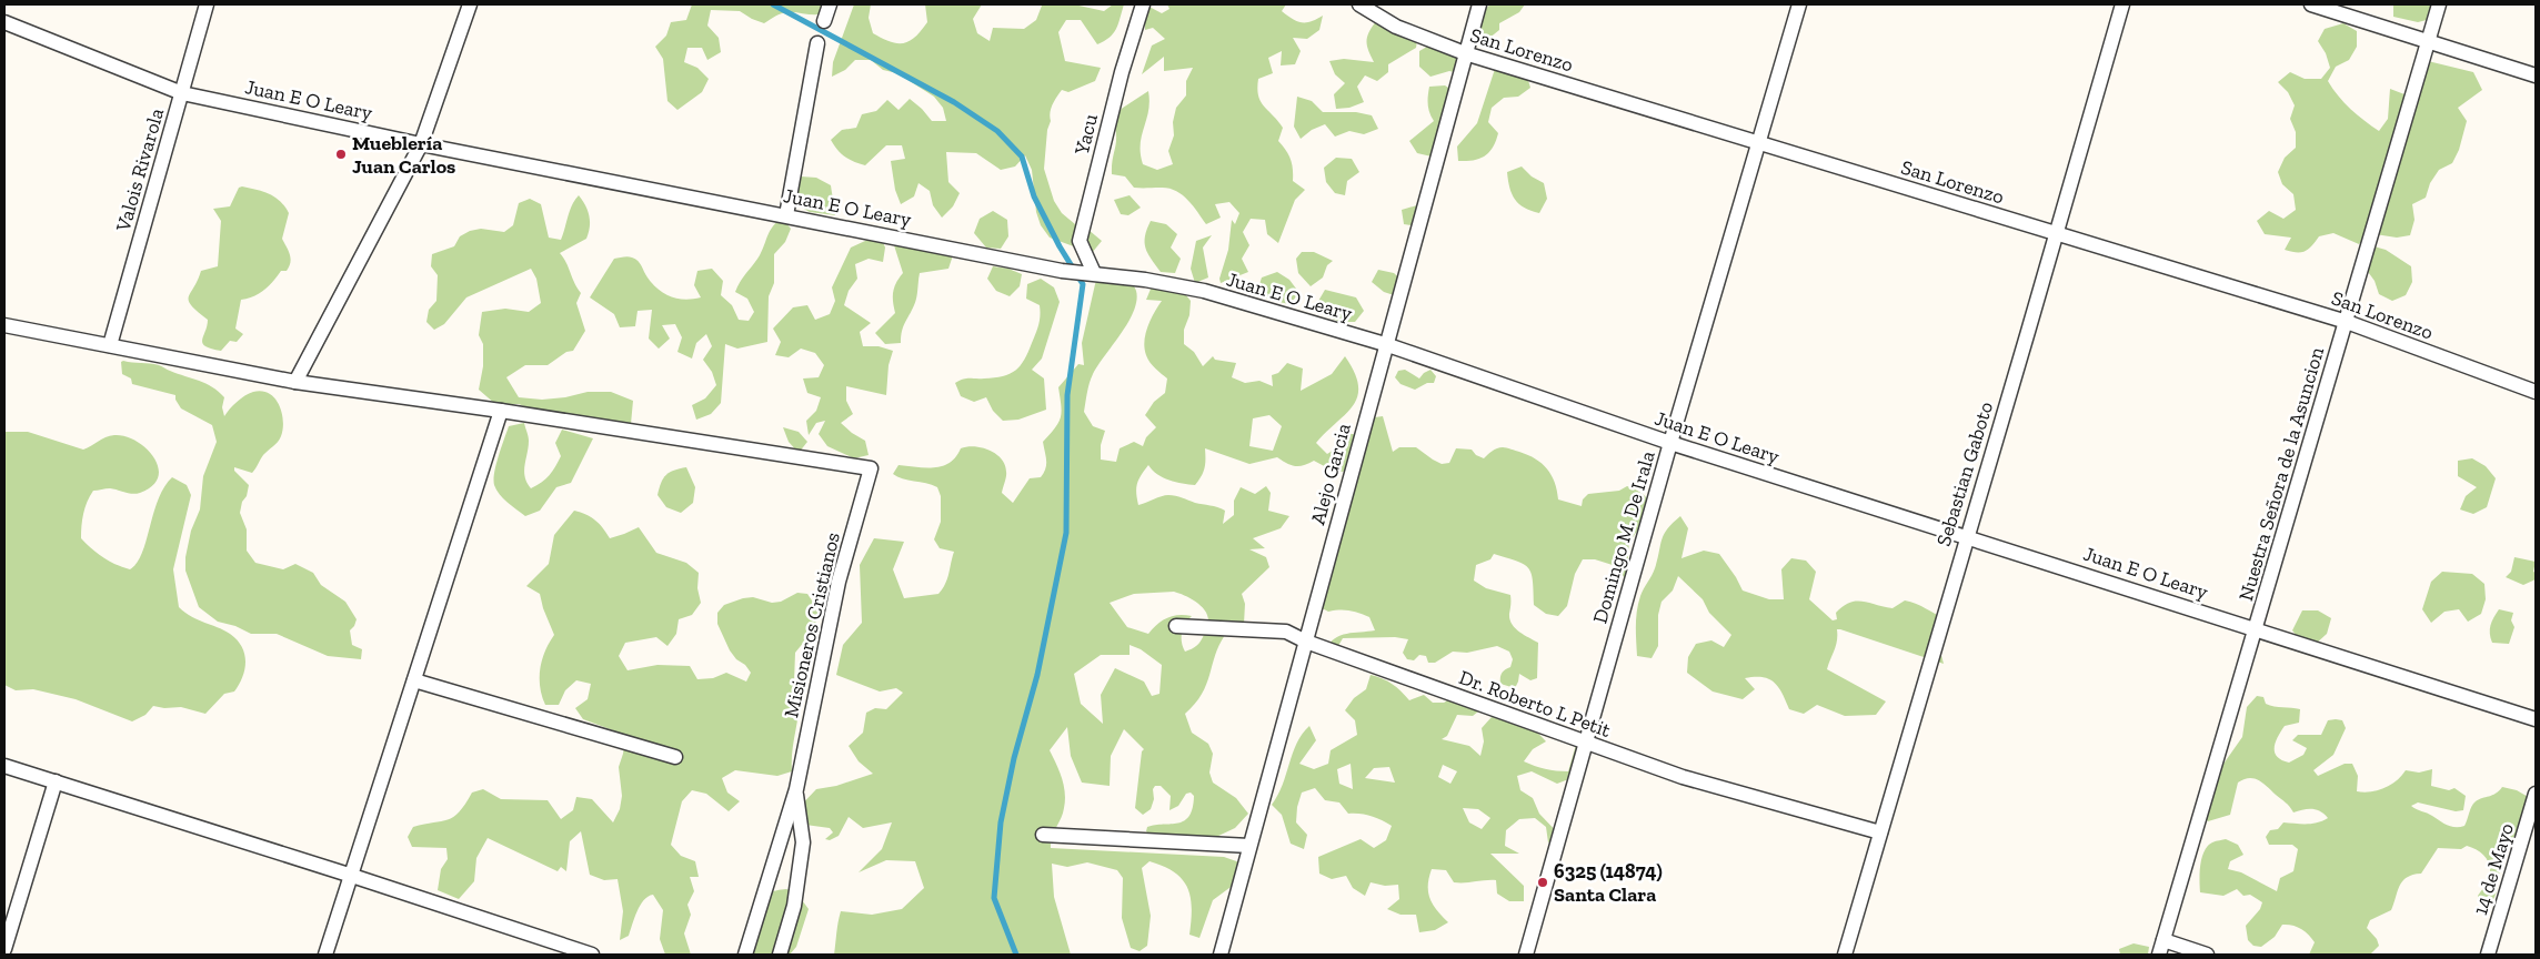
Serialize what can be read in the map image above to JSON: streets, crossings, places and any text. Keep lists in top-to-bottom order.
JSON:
{
  "streets": {
    "street": [
      "San Lorenzo",
      "Juan E O Leary",
      "Yacu",
      "Valois Rivarola",
      "Alejo Garcia",
      "Sebastian Gaboto",
      "Nuestra Señora de la Asuncion",
      "Domingo M. De Irala",
      "Misioneros Cristianos",
      "Dr. Roberto L Petit",
      "14 de Mayo"
    ]
  },
  "crossings": [
    ["San Lorenzo", "Alejo Garcia"],
    ["San Lorenzo", "Sebastian Gaboto"],
    ["San Lorenzo", "Nuestra Señora de la Asuncion"],
    ["San Lorenzo", "Domingo M. De Irala"],
    ["Juan E O Leary", "Yacu"],
    ["Juan E O Leary", "Valois Rivarola"],
    ["Juan E O Leary", "Alejo Garcia"],
    ["Juan E O Leary", "Sebastian Gaboto"],
    ["Juan E O Leary", "Nuestra Señora de la Asuncion"],
    ["Juan E O Leary", "Domingo M. De Irala"],
    ["Alejo Garcia", "Dr. Roberto L Petit"],
    ["Sebastian Gaboto", "Dr. Roberto L Petit"],
    ["Domingo M. De Irala", "Dr. Roberto L Petit"]
  ],
  "places": ["Mueblería Juan Carlos", "6325 (14874) Santa Clara"]
}
